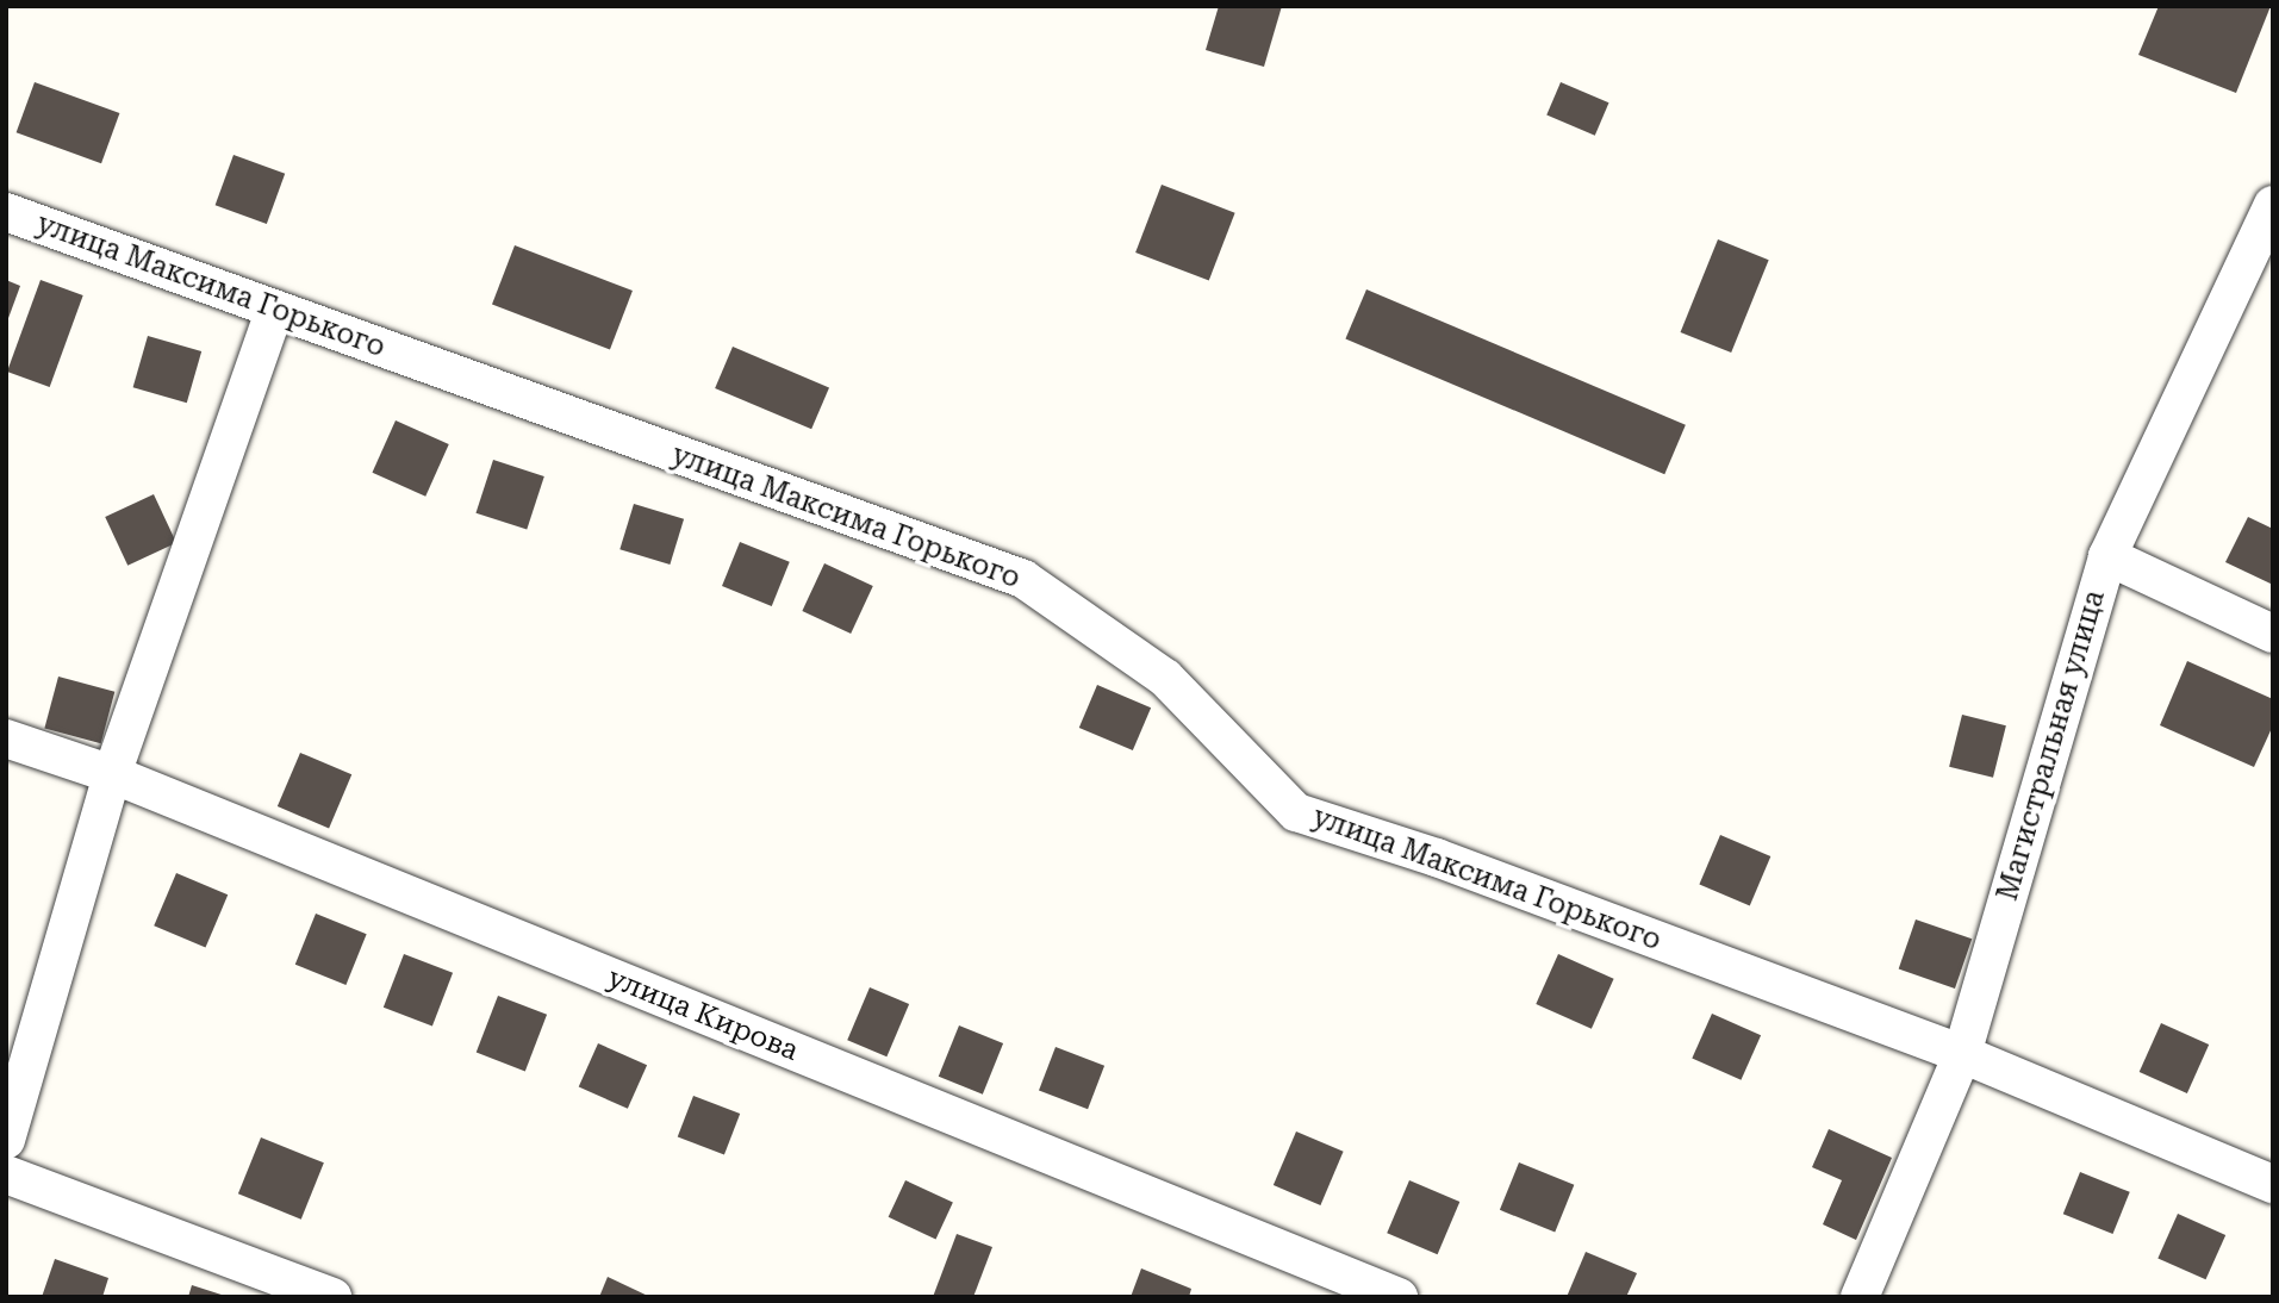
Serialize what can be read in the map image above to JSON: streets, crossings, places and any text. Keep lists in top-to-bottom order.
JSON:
{
  "streets": {
    "street": ["улица Максима Горького", "Магистральная улица", "улица Кирова"]
  },
  "crossings": [
    ["улица Максима Горького", "Магистральная улица"]
  ]
}
